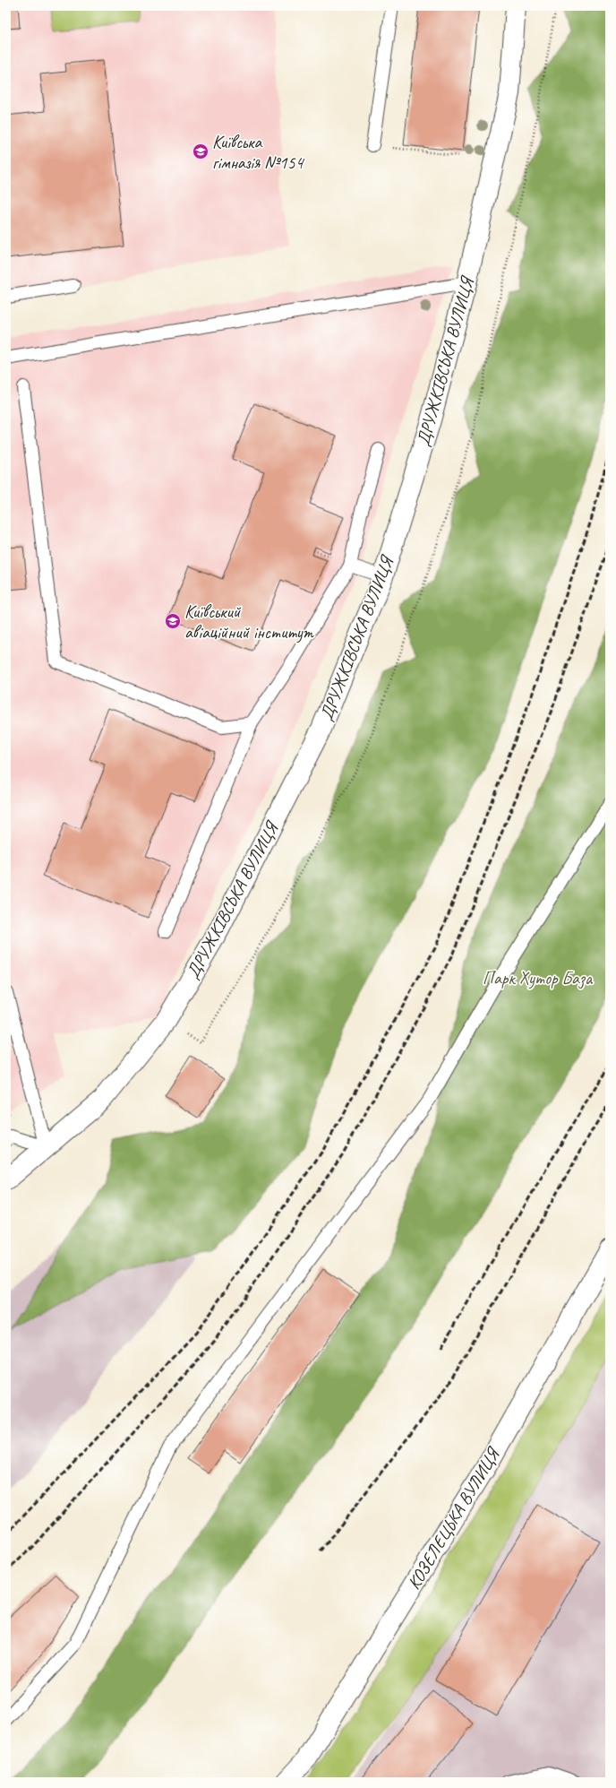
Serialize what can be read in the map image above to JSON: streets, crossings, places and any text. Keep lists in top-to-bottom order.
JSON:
{
  "streets": {
    "street": ["ДРУЖКІВСЬКА ВУЛИЦЯ", "КОЗЕЛЕЦЬКА ВУЛИЦЯ"]
  },
  "parks": ["Парк Хутор База"],
  "places": {
    "school or university": ["Київська гімназія №154", "Київський авіаційний інститут"]
  }
}
